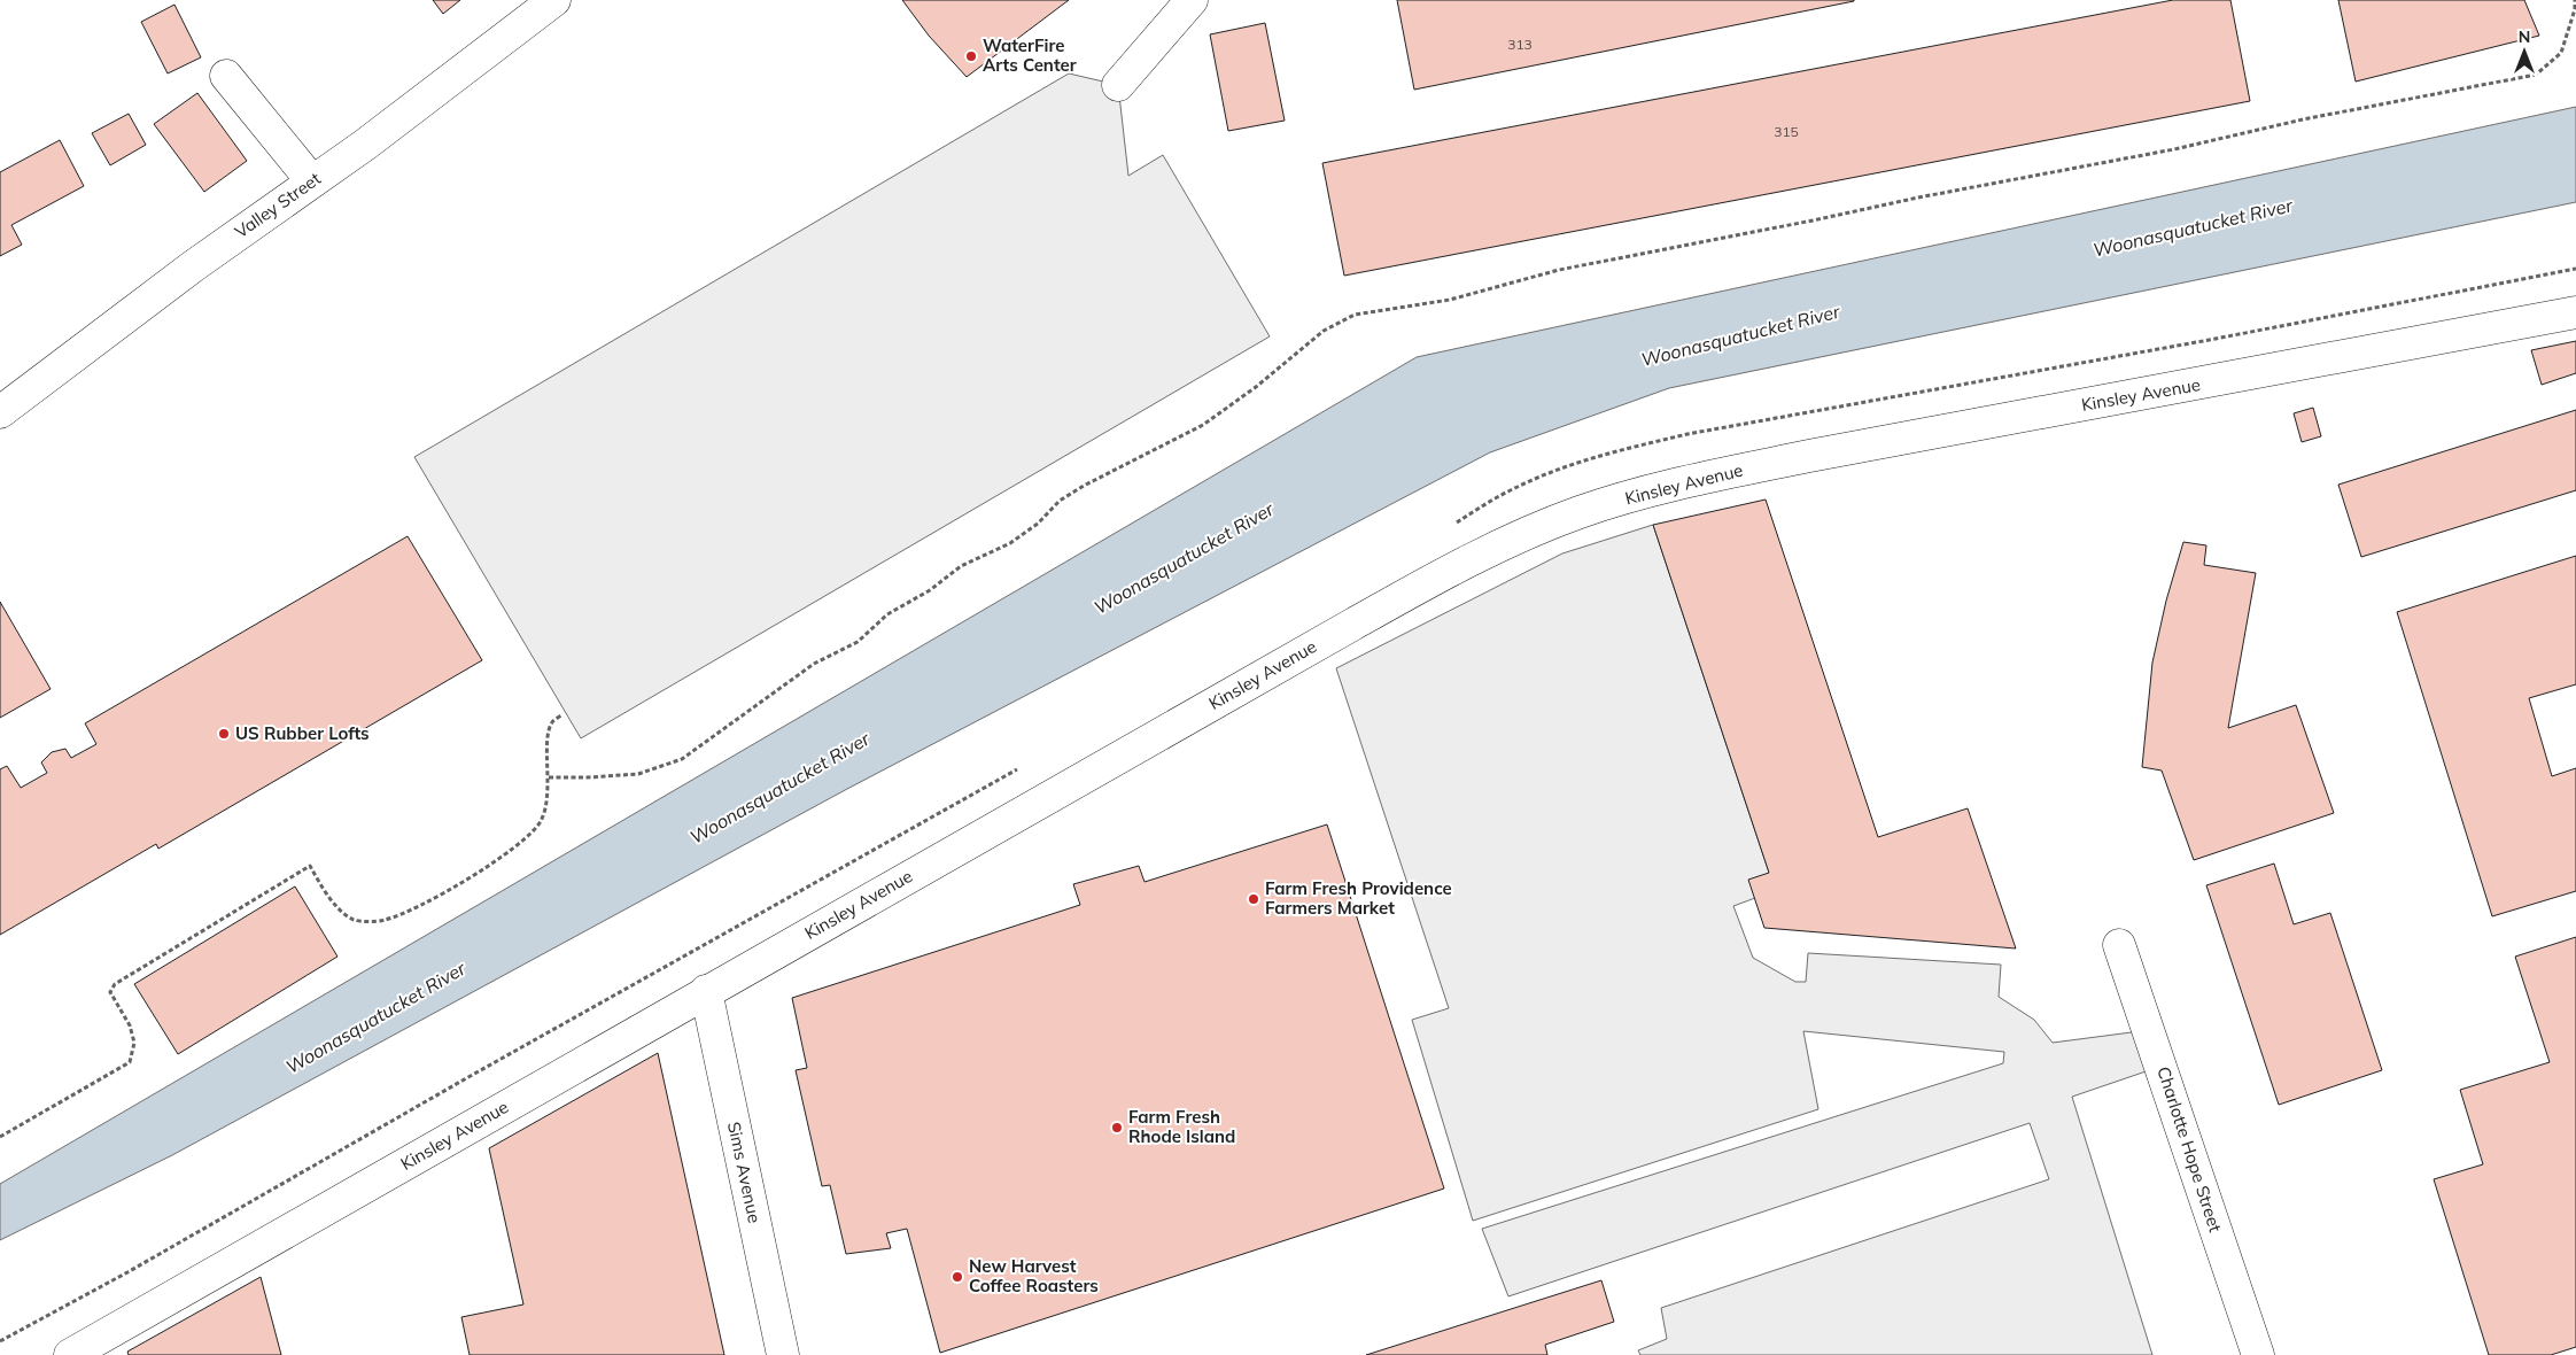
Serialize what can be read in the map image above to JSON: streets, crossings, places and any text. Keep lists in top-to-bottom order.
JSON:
{
  "streets": {
    "street": [
      "Valley Street",
      "Kinsley Avenue",
      "Charlotte Hope Street",
      "Sims Avenue"
    ]
  },
  "crossings": [
    ["Kinsley Avenue", "Sims Avenue"]
  ],
  "water": ["Woonasquatucket River"],
  "places": [
    "WaterFire Arts Center",
    "US Rubber Lofts",
    "Farm Fresh Providence Farmers Market",
    "Farm Fresh Rhode Island",
    "New Harvest Coffee Roasters"
  ],
  "house_numbers": ["313", "315"],
  "north": "top"
}
